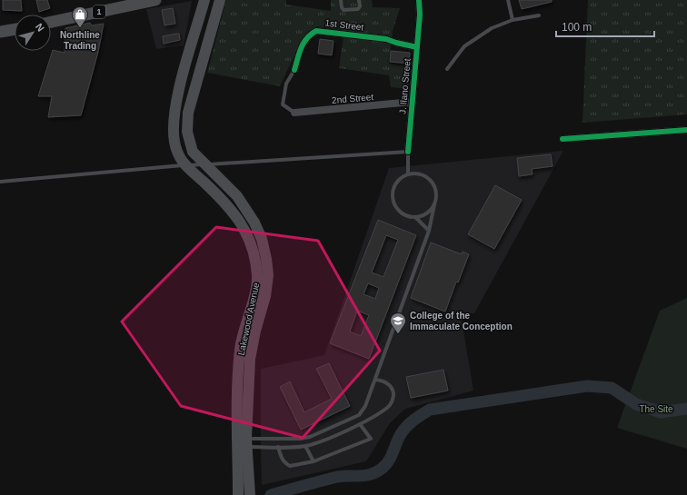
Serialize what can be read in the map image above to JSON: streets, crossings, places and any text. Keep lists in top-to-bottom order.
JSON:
{
  "streets": {
    "main road": ["1", "Lakewood Avenue"],
    "street": ["1st Street", "J. Ilano Street", "2nd Street"]
  },
  "crossings": [
    ["1st Street", "J. Ilano Street"],
    ["J. Ilano Street", "2nd Street"]
  ],
  "parks": ["The Site"],
  "places": {
    "shop": ["Northline Trading"],
    "school or university": ["College of the Immaculate Conception"]
  },
  "scale_bar": "100 m",
  "north": "top right"
}
